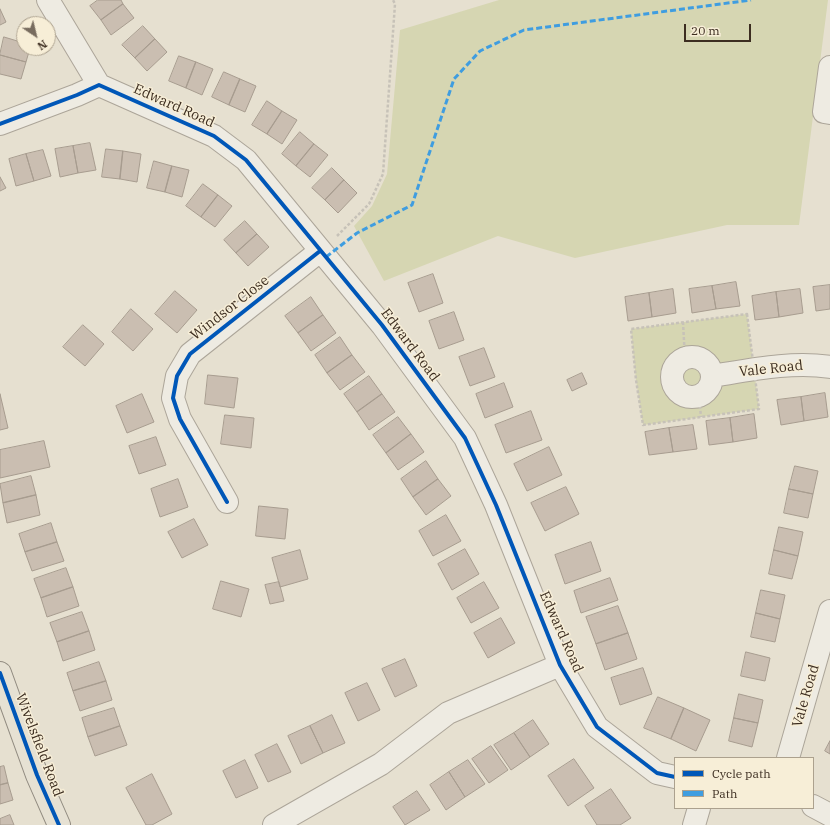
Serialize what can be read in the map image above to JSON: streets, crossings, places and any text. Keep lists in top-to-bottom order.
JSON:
{
  "streets": {
    "main road": ["Wivelsfield Road"],
    "street": ["Edward Road", "Windsor Close", "Vale Road"]
  },
  "crossings": [
    ["Edward Road", "Windsor Close"]
  ],
  "legend": ["Cycle path", "Path"],
  "scale_bar": "20 m",
  "north": "bottom right"
}
